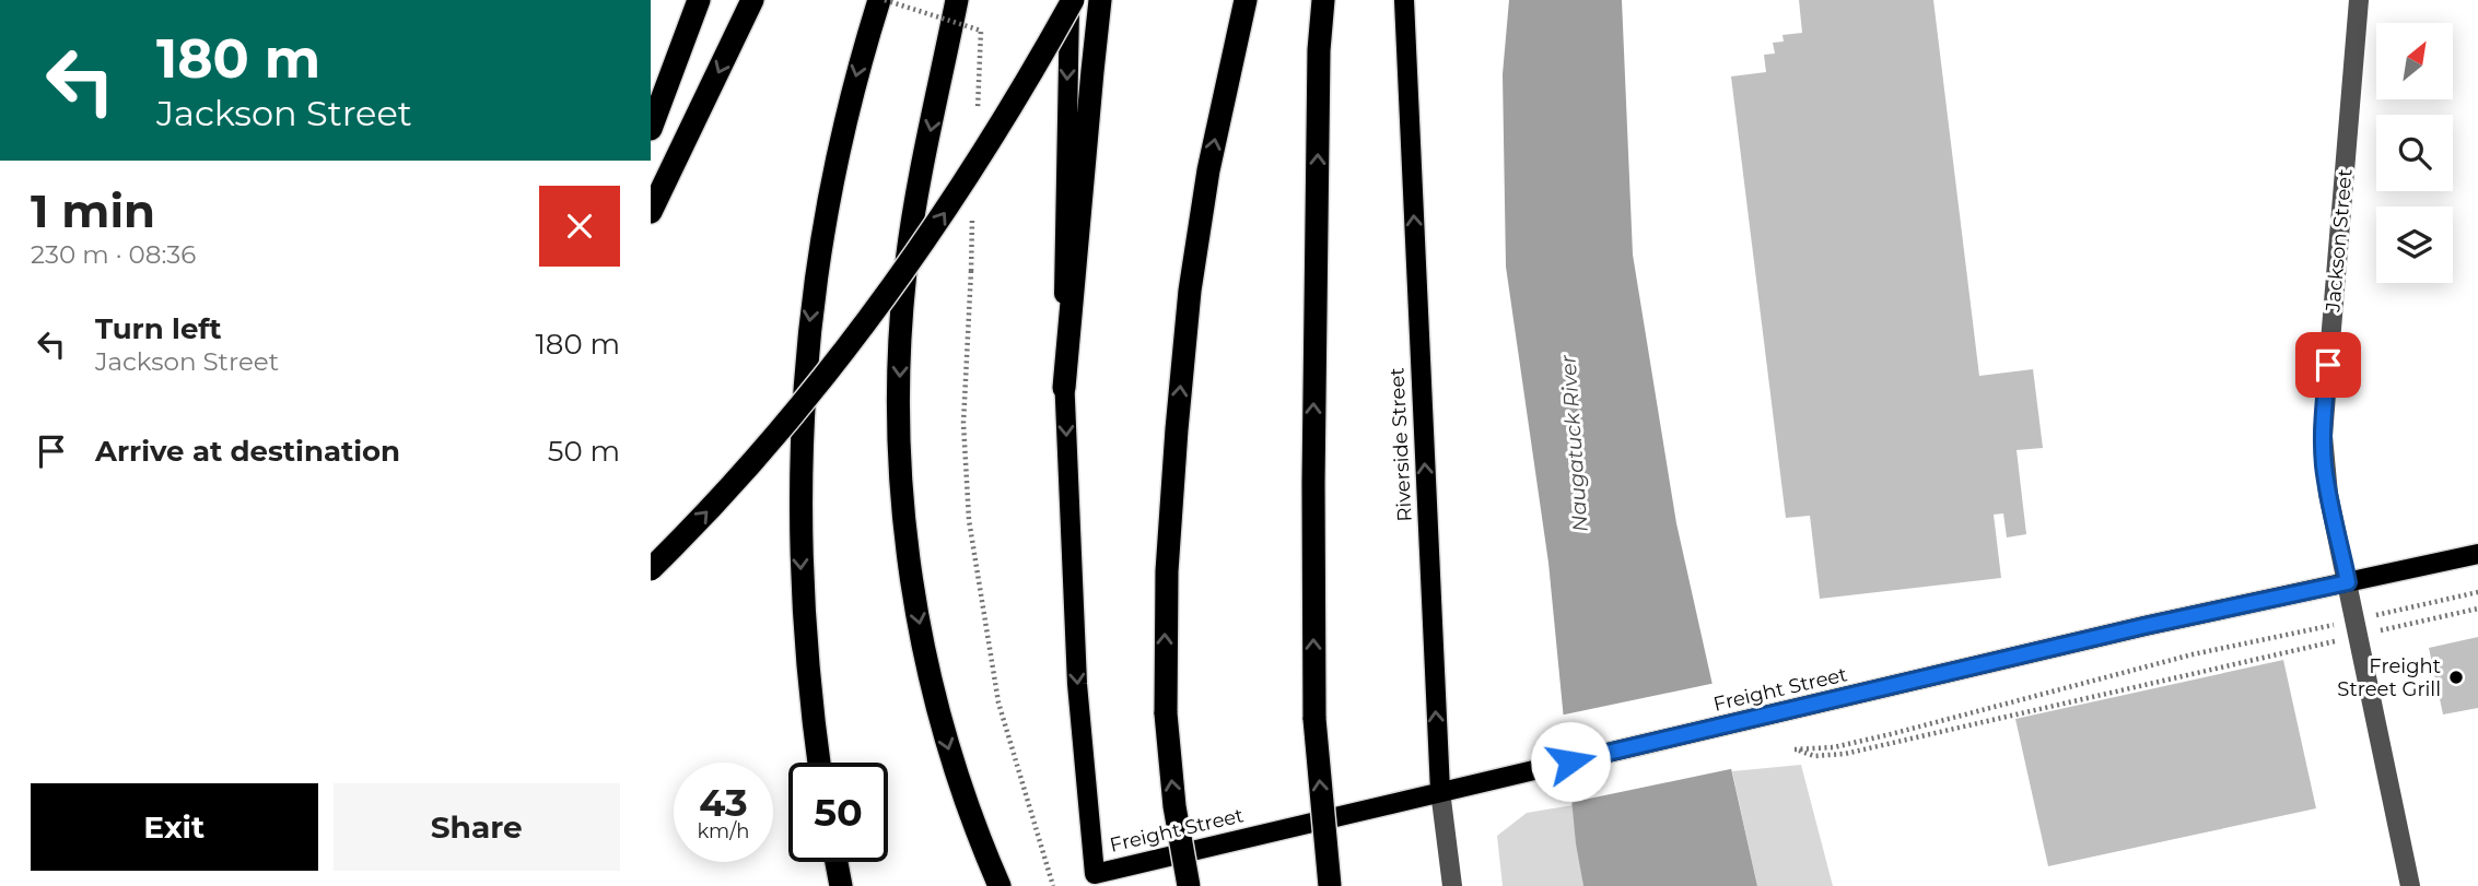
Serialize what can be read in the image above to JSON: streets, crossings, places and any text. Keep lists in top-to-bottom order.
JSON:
{
  "streets": {
    "main road": ["Riverside Street", "Freight Street"],
    "street": ["Jackson Street"]
  },
  "crossings": [
    ["Jackson Street", "Freight Street"],
    ["Riverside Street", "Freight Street"]
  ],
  "one_way": ["Riverside Street"],
  "water": ["Naugatuck River"],
  "places": ["Freight Street Grill"],
  "north": "top right",
  "page": {
    "turn": ["180 m", "Jackson Street"],
    "heading": ["1 min", "230 m · 08:36"],
    "list": [
      {
        "name": "Turn left",
        "note": "Jackson Street",
        "value": "180 m"
      },
      {
        "name": "Arrive at destination",
        "value": "50 m"
      }
    ],
    "speed": "43 km/h",
    "limit": "50",
    "buttons": ["Exit", "Share"]
  }
}
